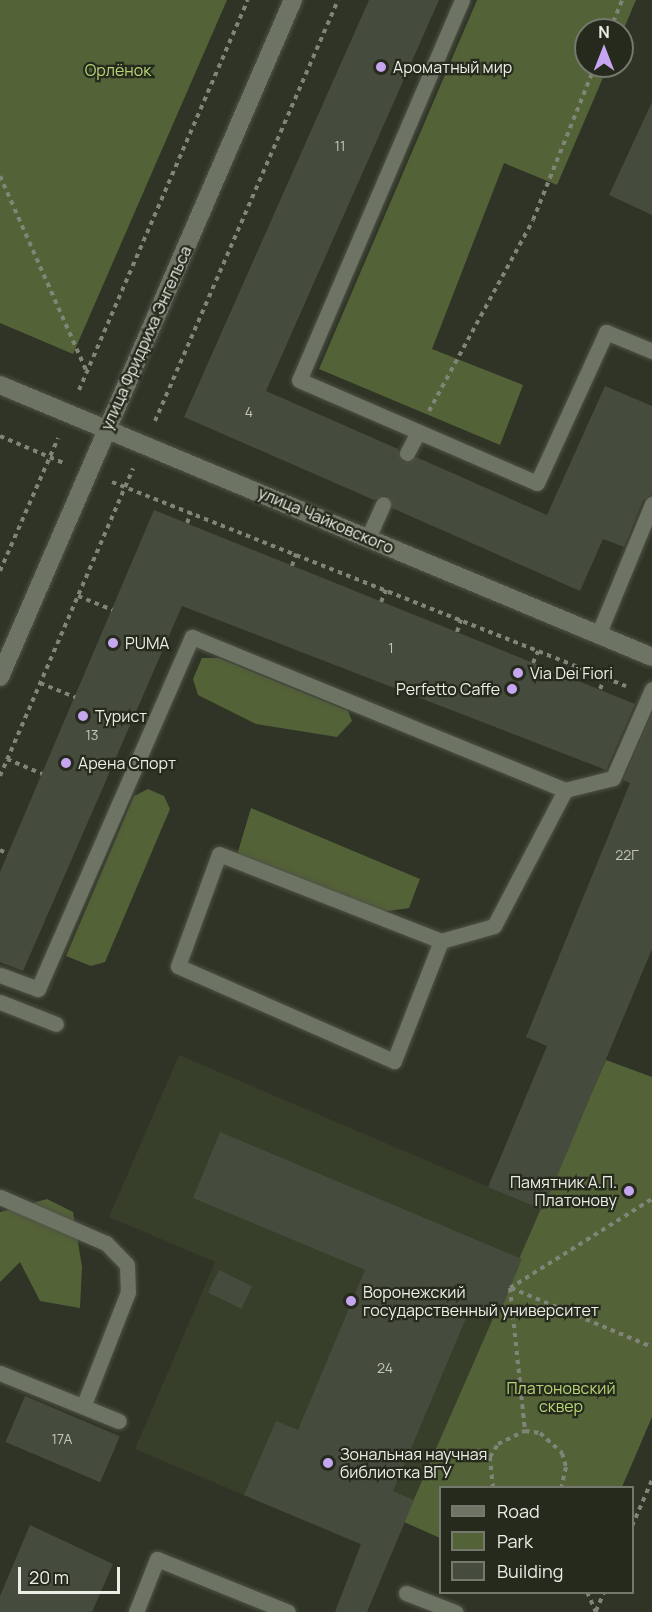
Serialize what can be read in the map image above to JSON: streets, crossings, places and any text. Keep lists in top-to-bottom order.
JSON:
{
  "streets": {
    "street": ["улица Фридриха Энгельса", "улица Чайковского"]
  },
  "crossings": [
    ["улица Фридриха Энгельса", "улица Чайковского"]
  ],
  "parks": ["Орлёнок", "Платоновский сквер"],
  "places": [
    "Ароматный мир",
    "PUMA",
    "Via Dei Fiori",
    "Perfetto Caffe",
    "Турист",
    "Арена Спорт",
    "Памятник А.П. Платонову",
    "Воронежский государственный университет",
    "Зональная научная библиотка ВГУ"
  ],
  "house_numbers": [
    "11",
    "4",
    "1",
    "13",
    "22Г",
    "24",
    "17А"
  ],
  "legend": ["Road", "Park", "Building"],
  "scale_bar": "20 m",
  "north": "top"
}
